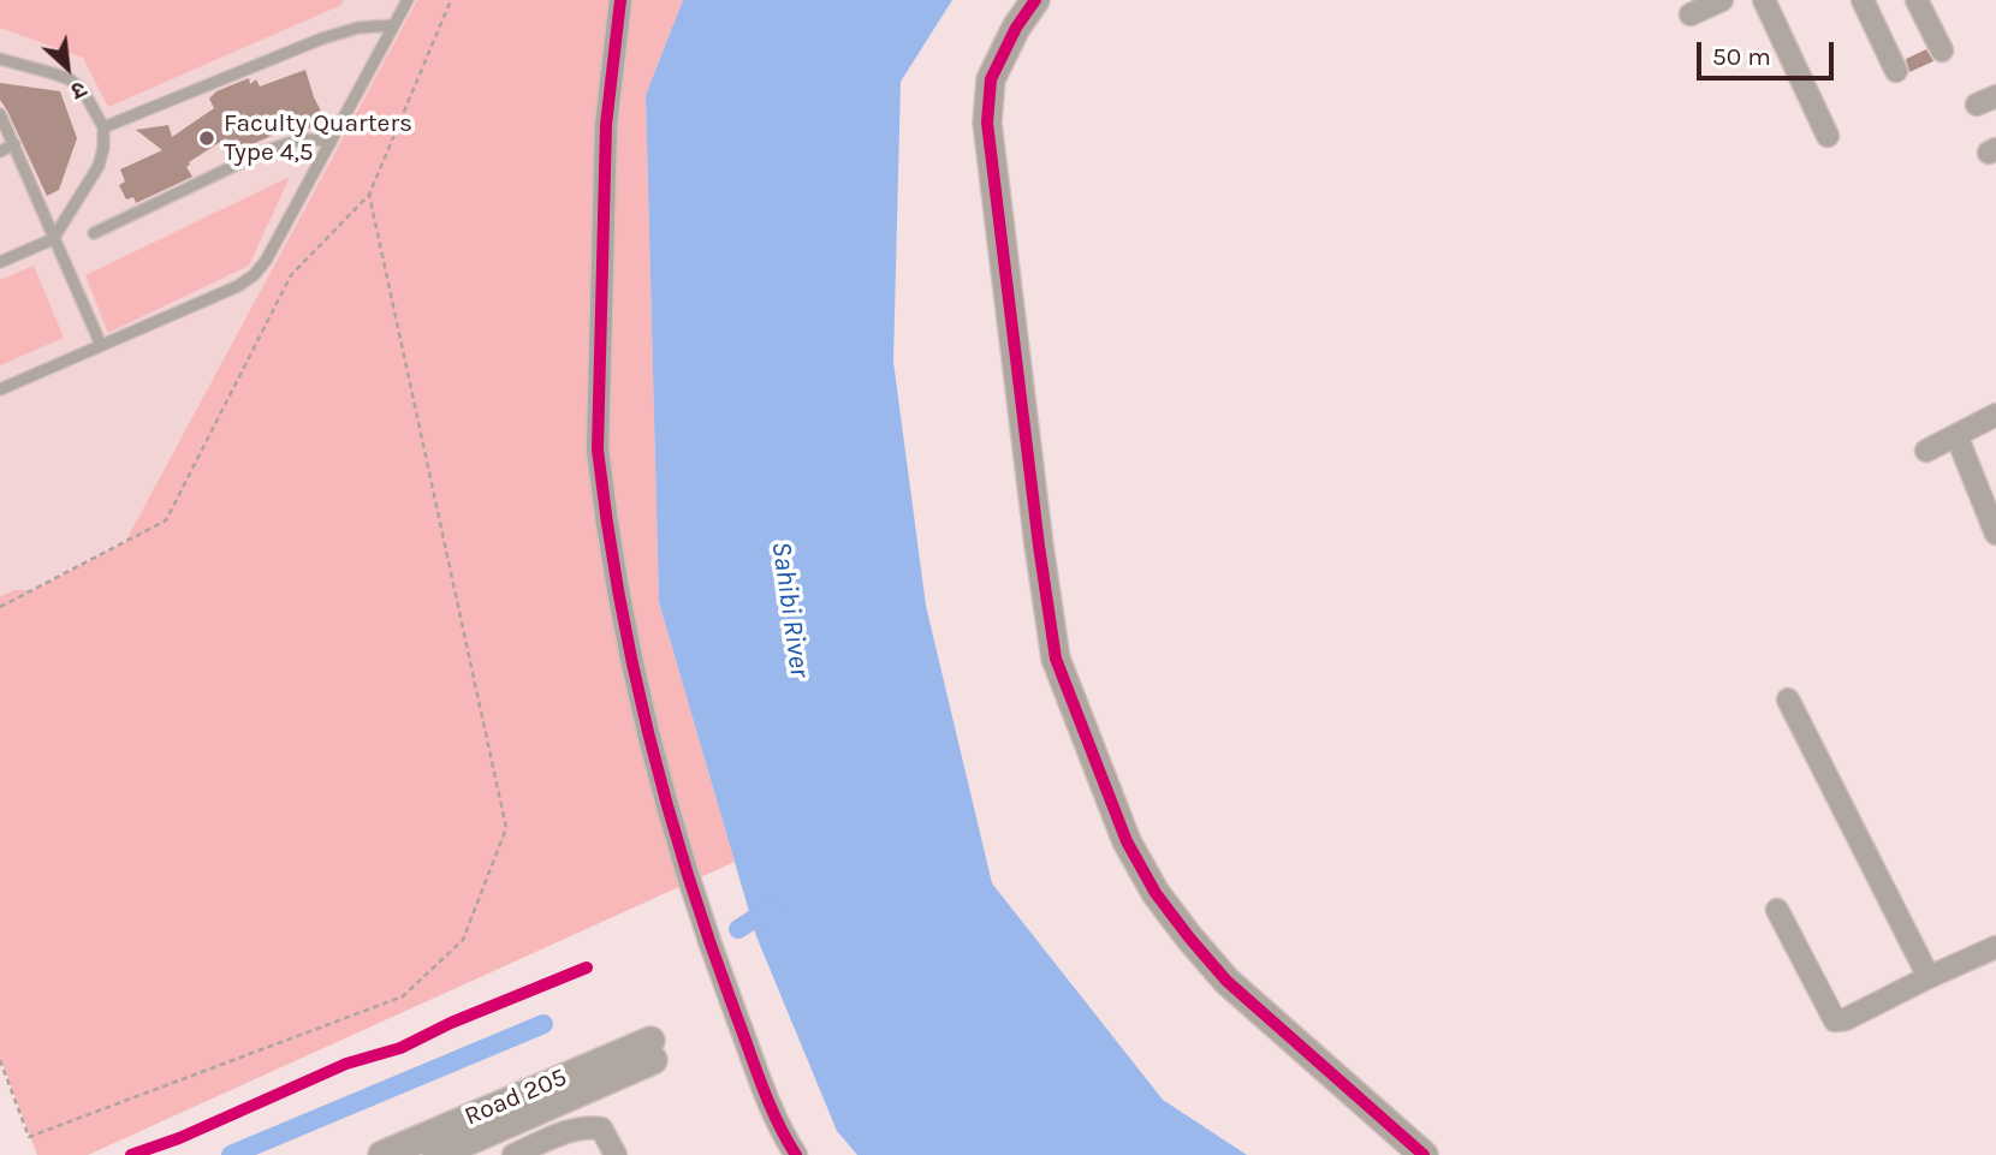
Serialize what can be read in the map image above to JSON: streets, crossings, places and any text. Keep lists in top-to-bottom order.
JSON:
{
  "streets": {
    "street": ["Road 205"]
  },
  "water": ["Sahibi River"],
  "places": ["Faculty Quarters Type 4,5"],
  "scale_bar": "50 m",
  "north": "bottom right"
}
